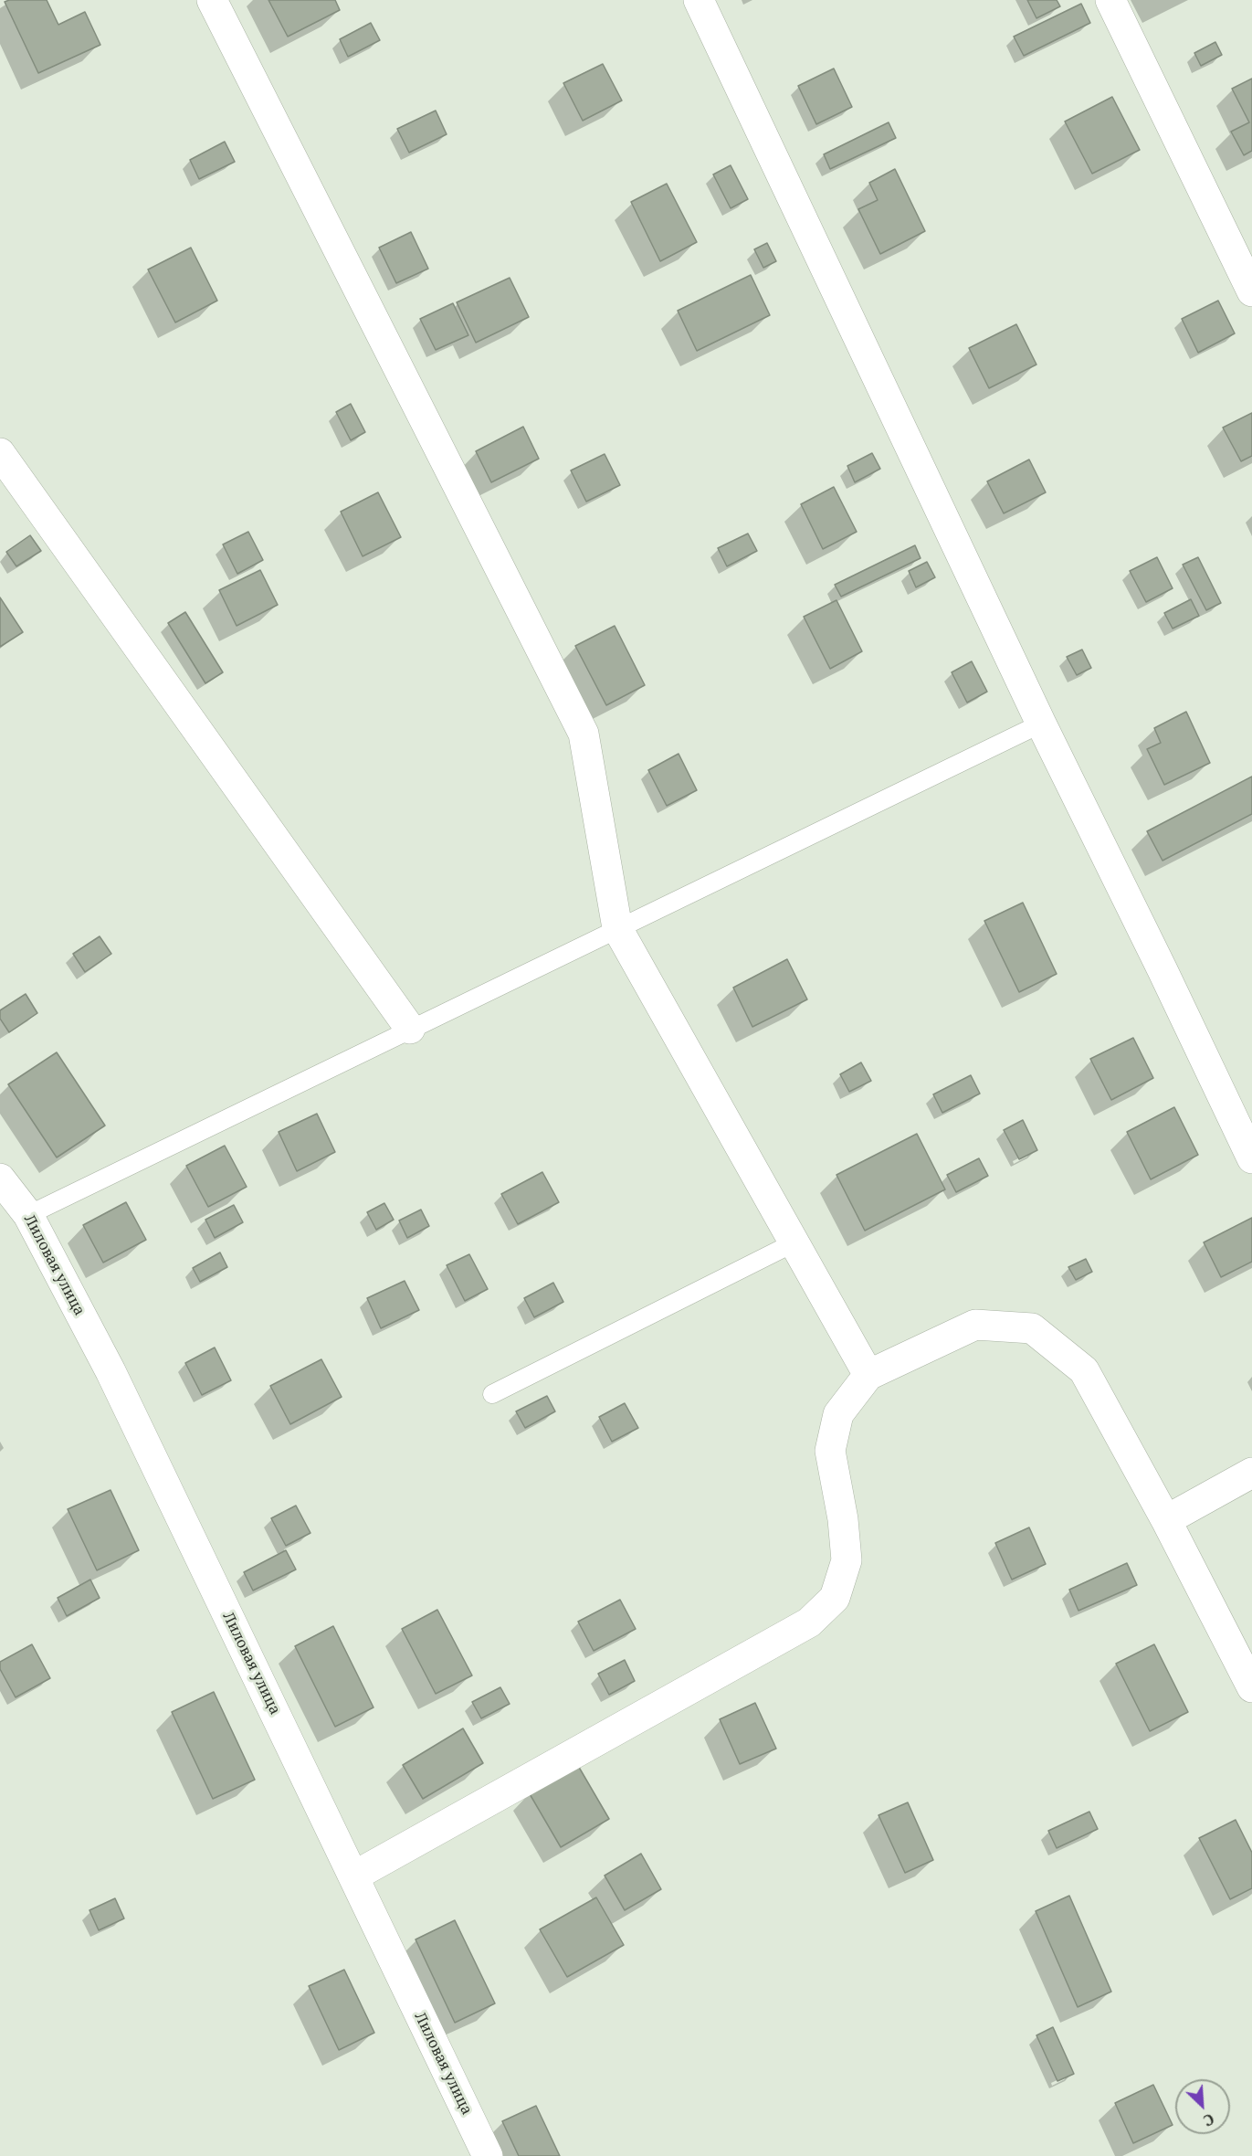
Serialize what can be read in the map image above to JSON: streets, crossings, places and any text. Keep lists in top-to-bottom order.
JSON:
{
  "streets": {
    "street": ["Лиловая улица"]
  },
  "north": "bottom right"
}
